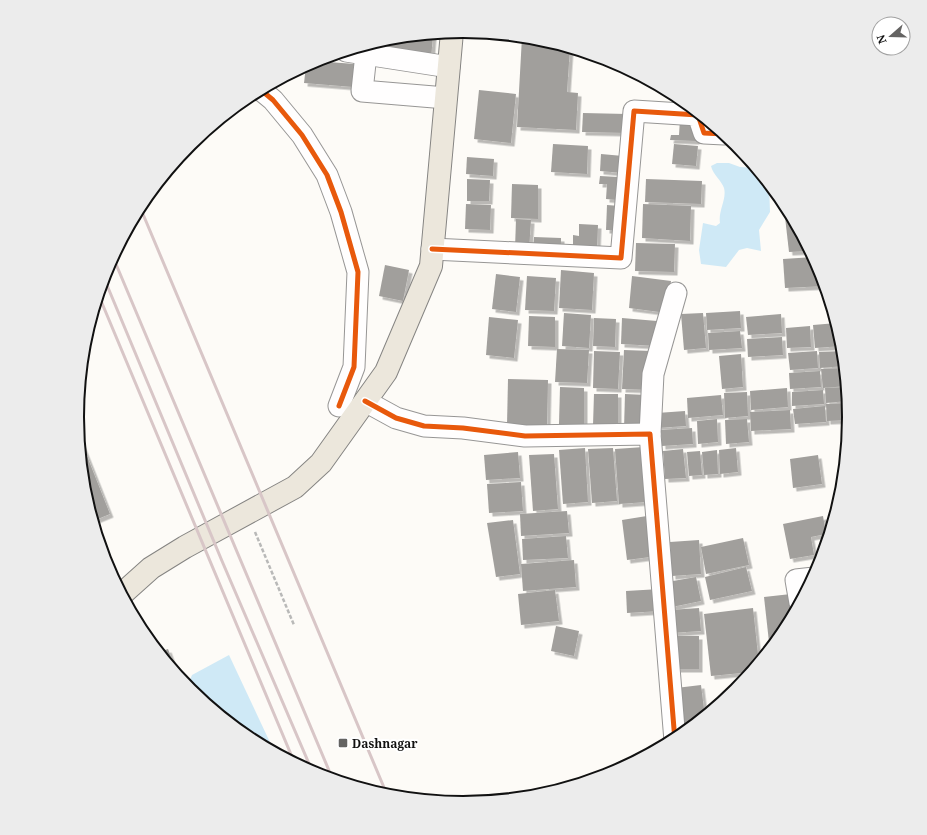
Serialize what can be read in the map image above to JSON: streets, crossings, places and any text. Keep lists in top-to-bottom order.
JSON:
{
  "places": {
    "transit": ["Dashnagar"]
  },
  "north": "left"
}
